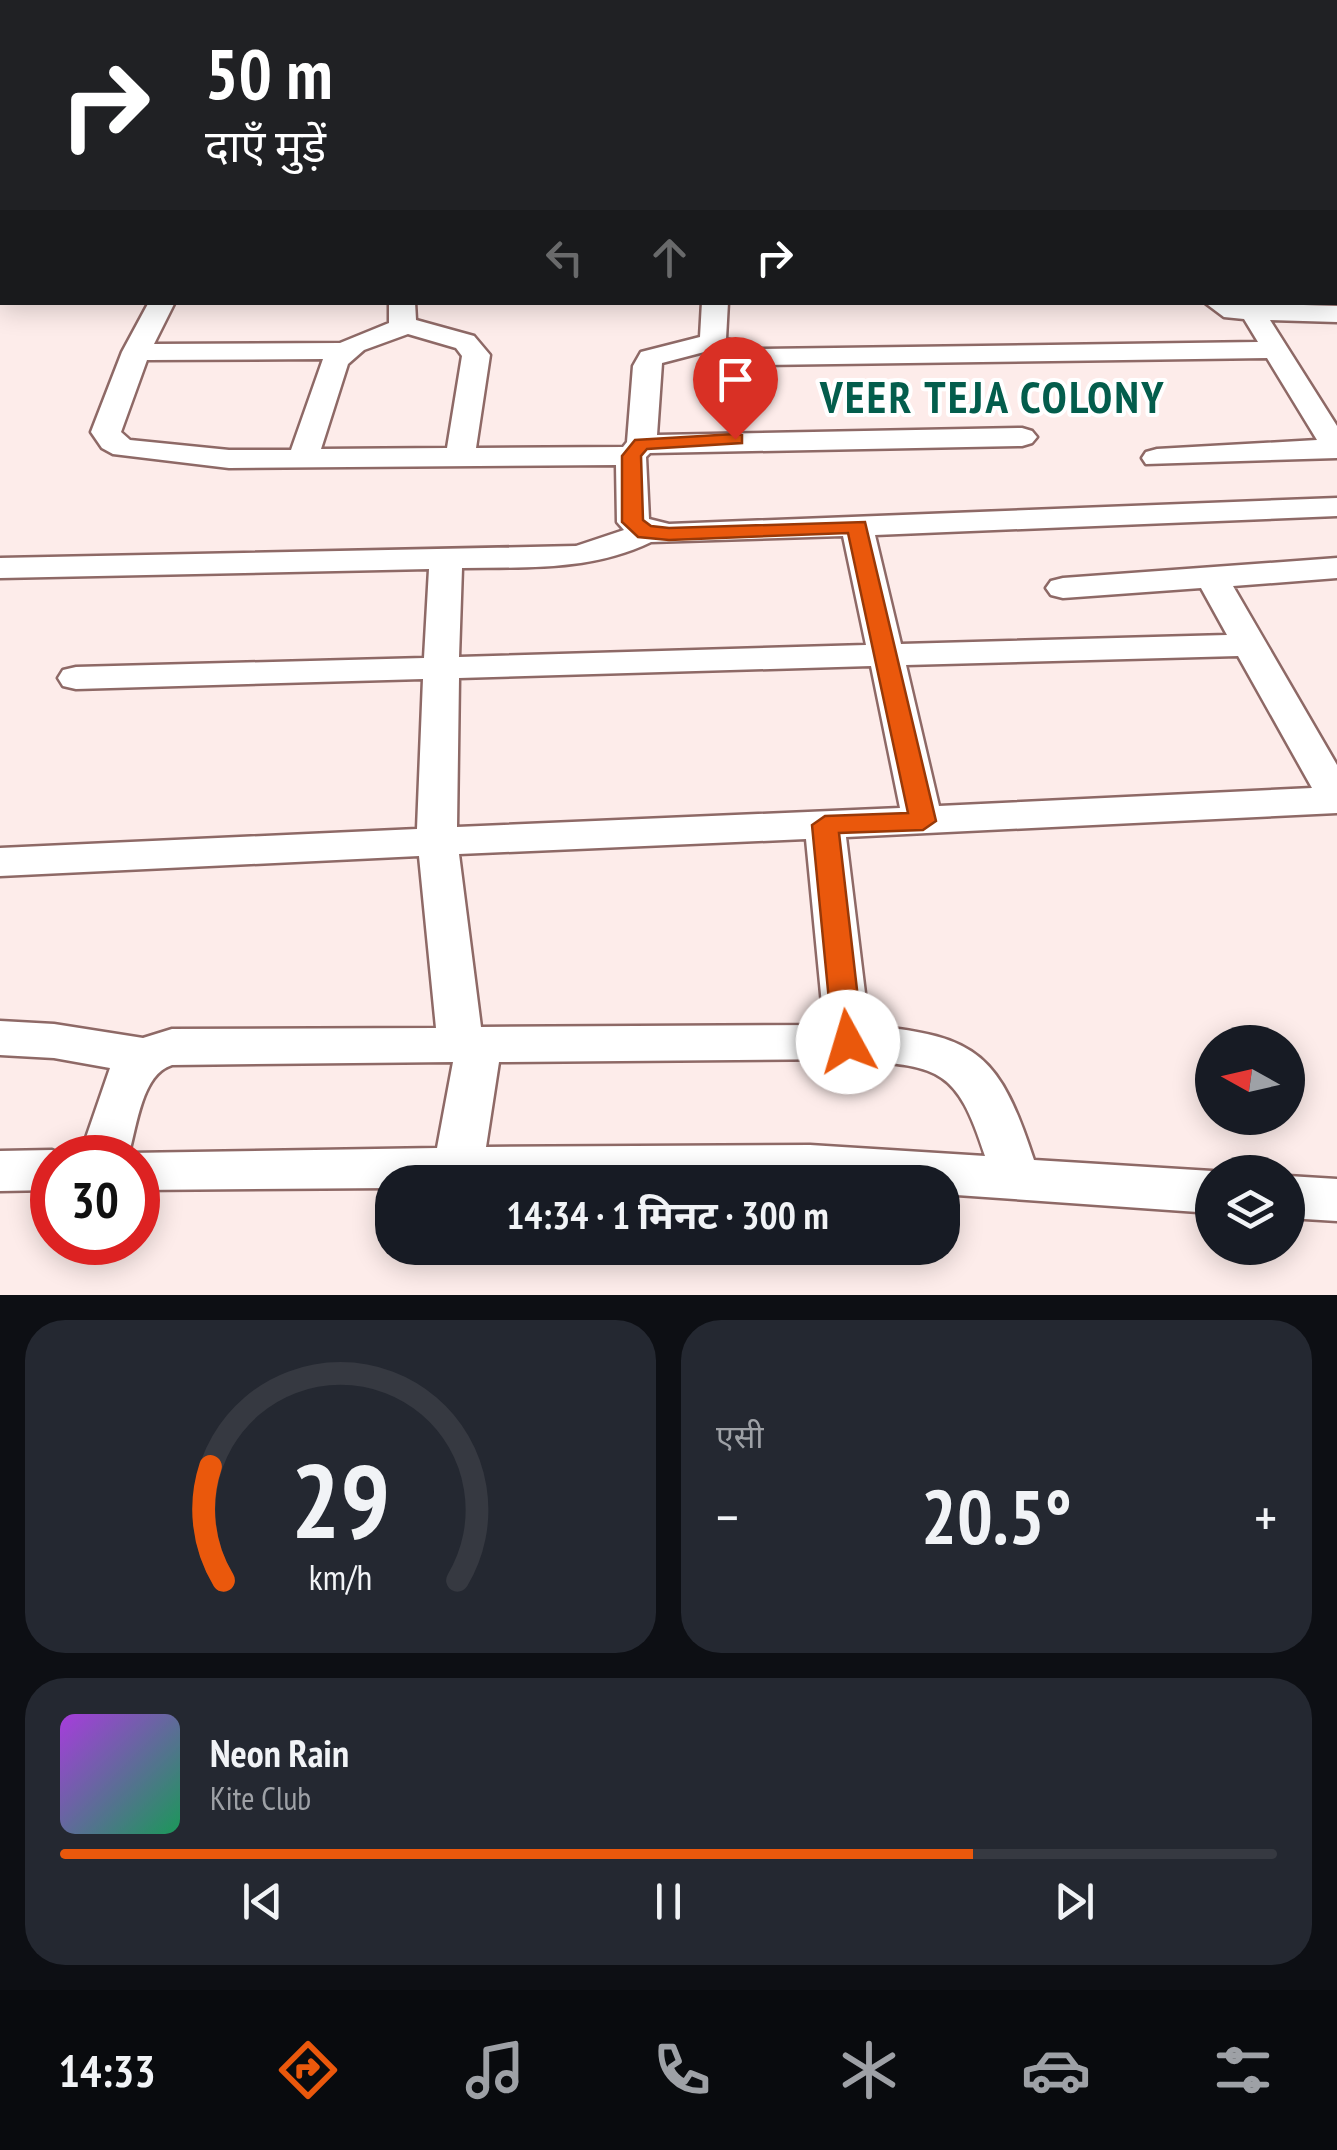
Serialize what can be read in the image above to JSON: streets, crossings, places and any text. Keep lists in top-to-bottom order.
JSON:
{
  "districts": ["VEER TEJA COLONY"],
  "north": "left",
  "page": {
    "turn": ["50 m", "दाएँ मुड़ें"],
    "limit": "30",
    "trip": "14:34 · 1 मिनट · 300 m",
    "tile": "एसी",
    "heat": ["−", "20.5°", "+"],
    "song": ["Neon Rain", "Kite Club"],
    "tabs": "14:33",
    "gauge": ["29", "km/h"]
  }
}
